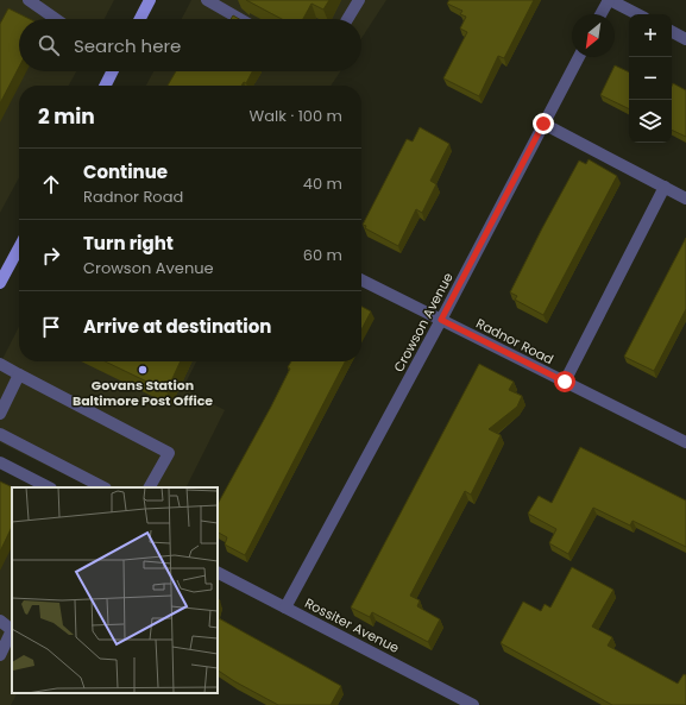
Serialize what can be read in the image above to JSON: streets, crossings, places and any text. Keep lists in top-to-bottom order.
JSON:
{
  "streets": {
    "street": ["Crowson Avenue", "Radnor Road", "Rossiter Avenue"]
  },
  "crossings": [
    ["Crowson Avenue", "Radnor Road"],
    ["Crowson Avenue", "Rossiter Avenue"]
  ],
  "places": ["Govans Station Baltimore Post Office"],
  "north": "bottom left",
  "page": {
    "map_buttons": ["+", "−"],
    "search": "Search here",
    "heading": ["2 min", "Walk · 100 m"],
    "list": [
      ["Continue", "Radnor Road", "40 m"],
      ["Turn right", "Crowson Avenue", "60 m"],
      "Arrive at destination"
    ]
  }
}
